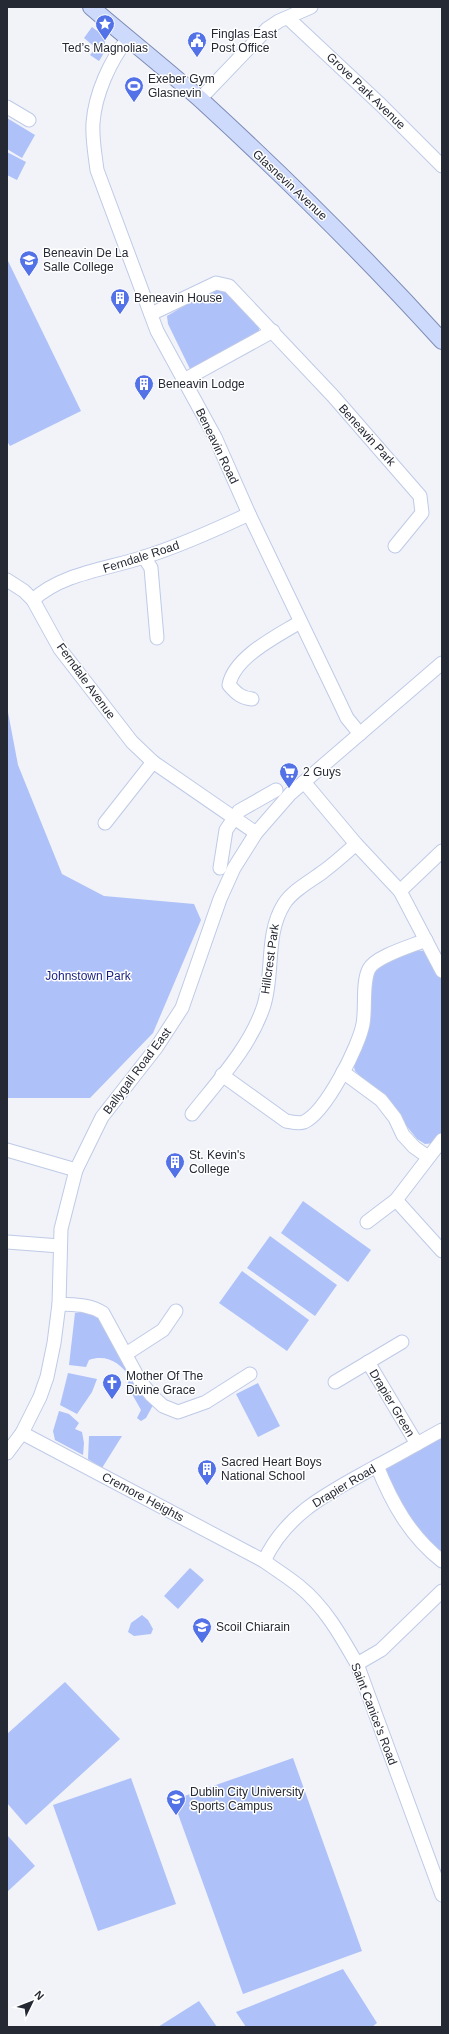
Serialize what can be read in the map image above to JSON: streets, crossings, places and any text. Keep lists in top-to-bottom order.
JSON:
{
  "streets": {
    "main road": ["Glasnevin Avenue"],
    "street": [
      "Grove Park Avenue",
      "Beneavin Park",
      "Beneavin Road",
      "Ferndale Road",
      "Ferndale Avenue",
      "Hillcrest Park",
      "Ballygall Road East",
      "Drapier Green",
      "Drapier Road",
      "Cremore Heights",
      "Saint Canice's Road"
    ]
  },
  "crossings": [
    ["Glasnevin Avenue", "Beneavin Road"],
    ["Beneavin Park", "Beneavin Road"],
    ["Beneavin Road", "Ferndale Road"],
    ["Beneavin Road", "Ballygall Road East"],
    ["Ferndale Road", "Ferndale Avenue"],
    ["Ferndale Avenue", "Ballygall Road East"],
    ["Ballygall Road East", "Cremore Heights"],
    ["Drapier Green", "Drapier Road"],
    ["Drapier Road", "Cremore Heights"],
    ["Drapier Road", "Saint Canice's Road"],
    ["Cremore Heights", "Saint Canice's Road"]
  ],
  "parks": ["Johnstown Park"],
  "places": {
    "place": ["Ted’s Magnolias"],
    "public building": ["Finglas East Post Office"],
    "sports": ["Exeber Gym Glasnevin"],
    "school or university": ["Beneavin De La Salle College", "Scoil Chiarain", "Dublin City University Sports Campus"],
    "building": [
      "Beneavin House",
      "Beneavin Lodge",
      "St. Kevin's College",
      "Sacred Heart Boys National School"
    ],
    "supermarket": ["2 Guys"],
    "church": ["Mother Of The Divine Grace"]
  },
  "north": "top right"
}
